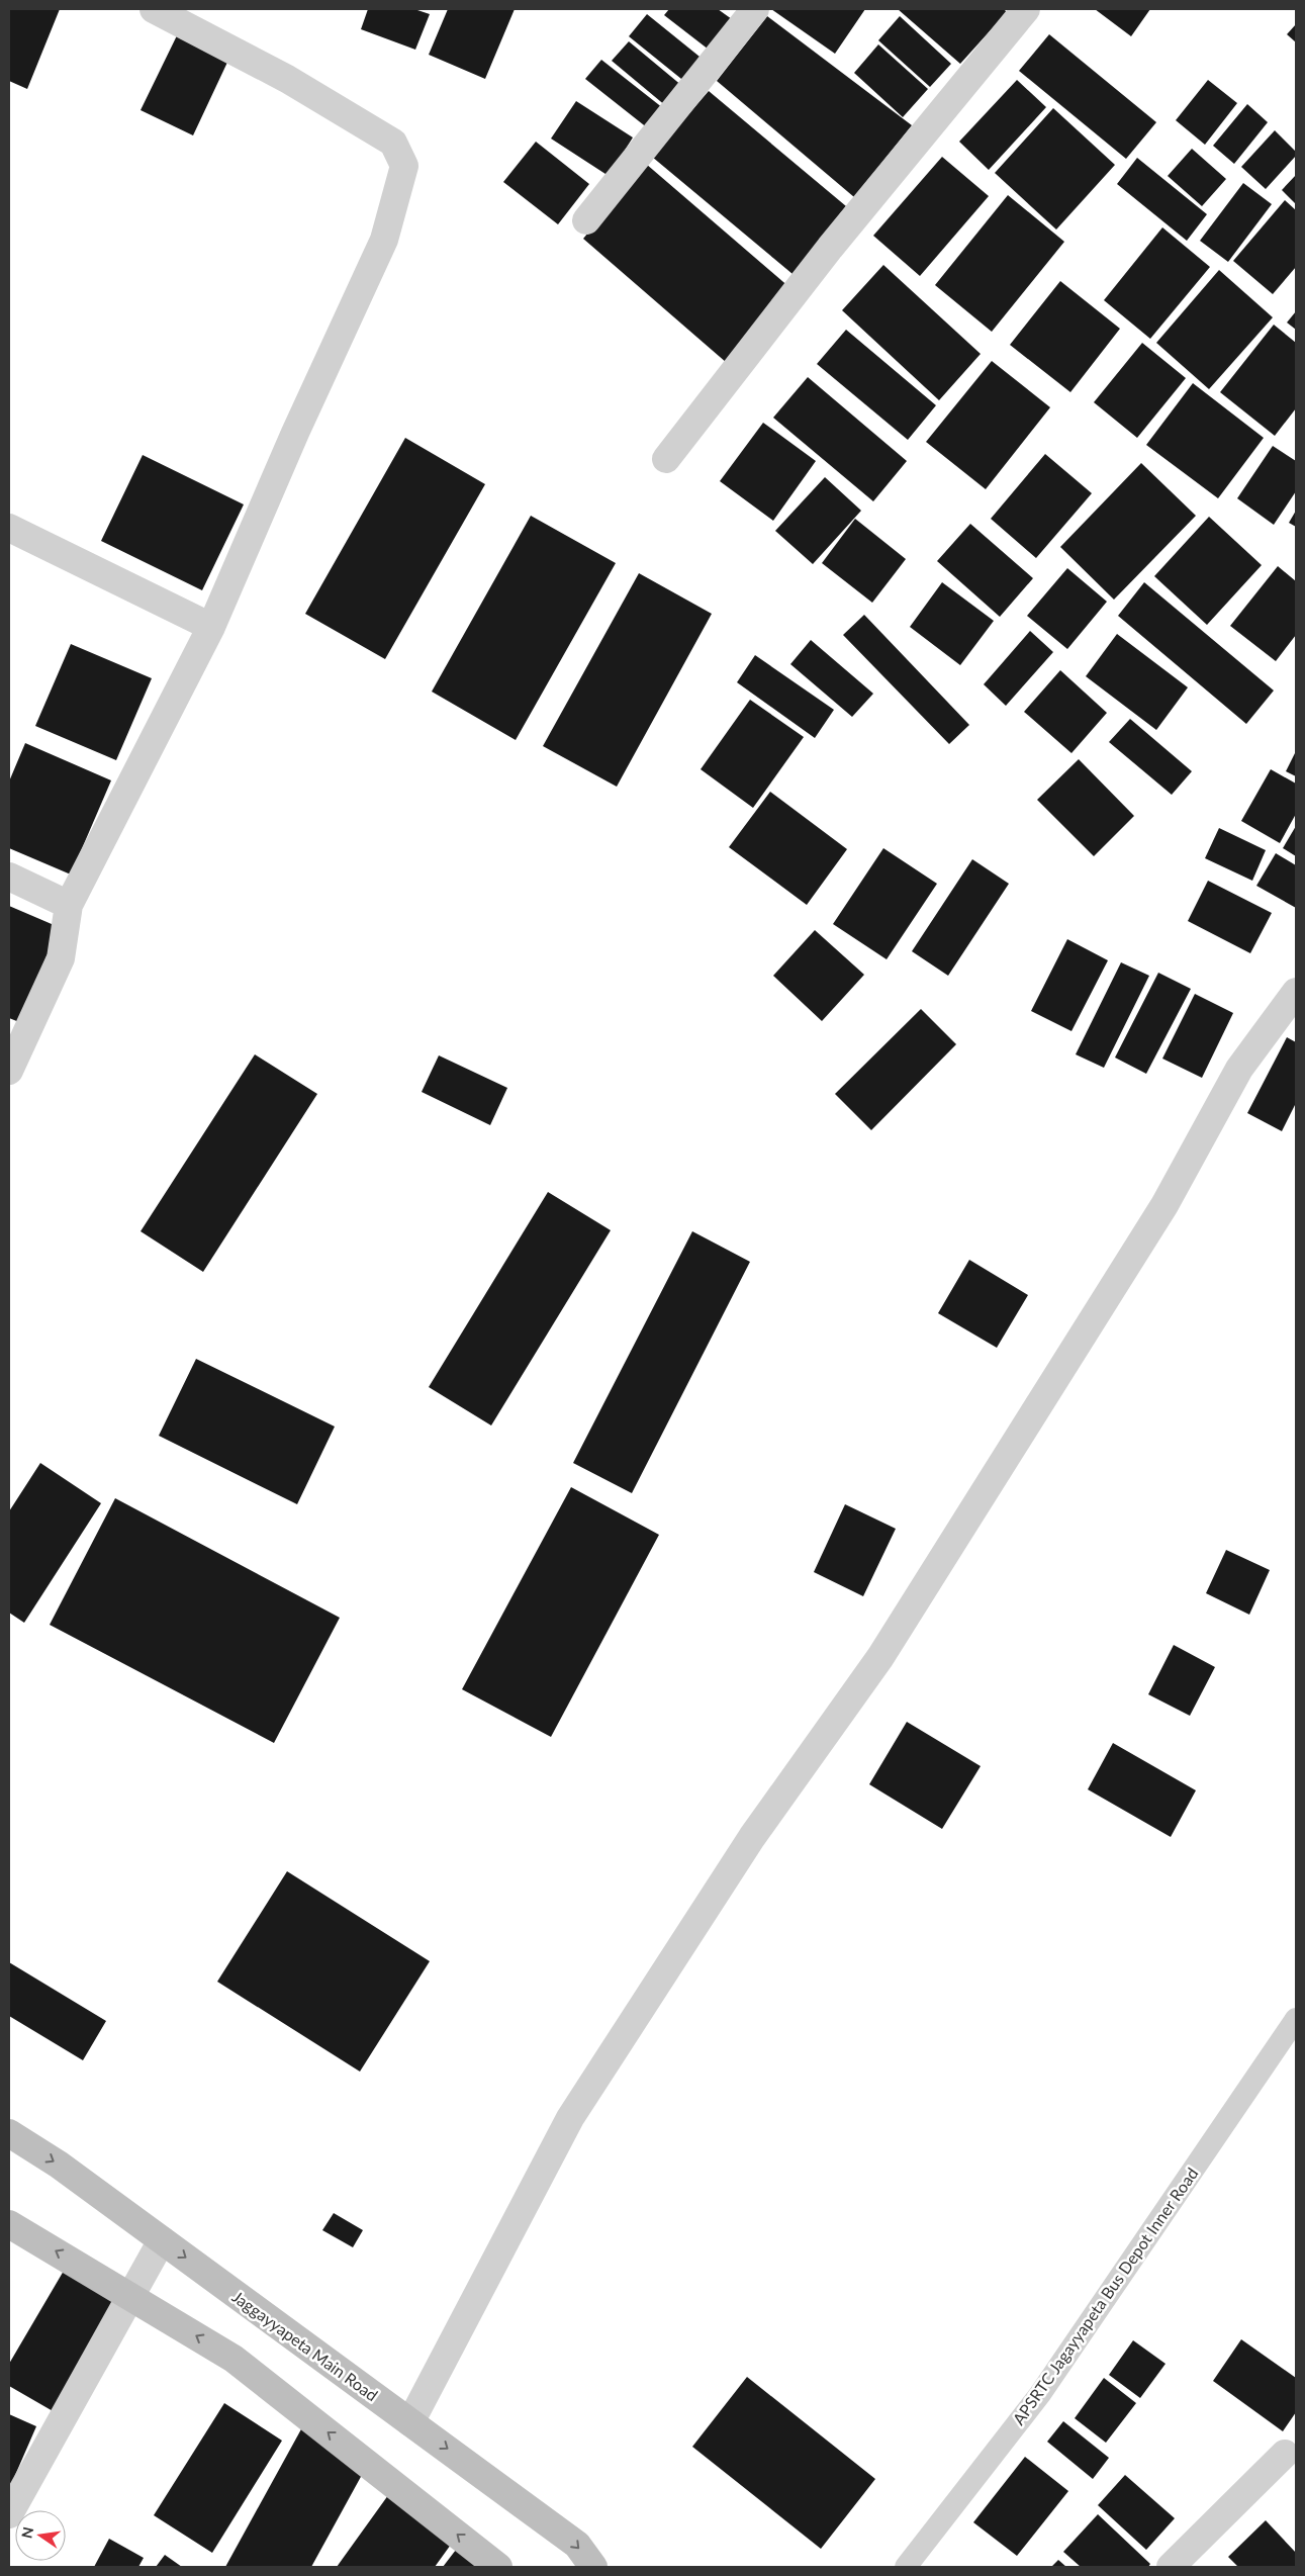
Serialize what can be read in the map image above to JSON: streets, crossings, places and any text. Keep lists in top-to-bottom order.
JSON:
{
  "streets": {
    "main road": ["Jaggayyapeta Main Road"],
    "lane": ["APSRTC Jagayyapeta Bus Depot Inner Road"]
  },
  "north": "left"
}
